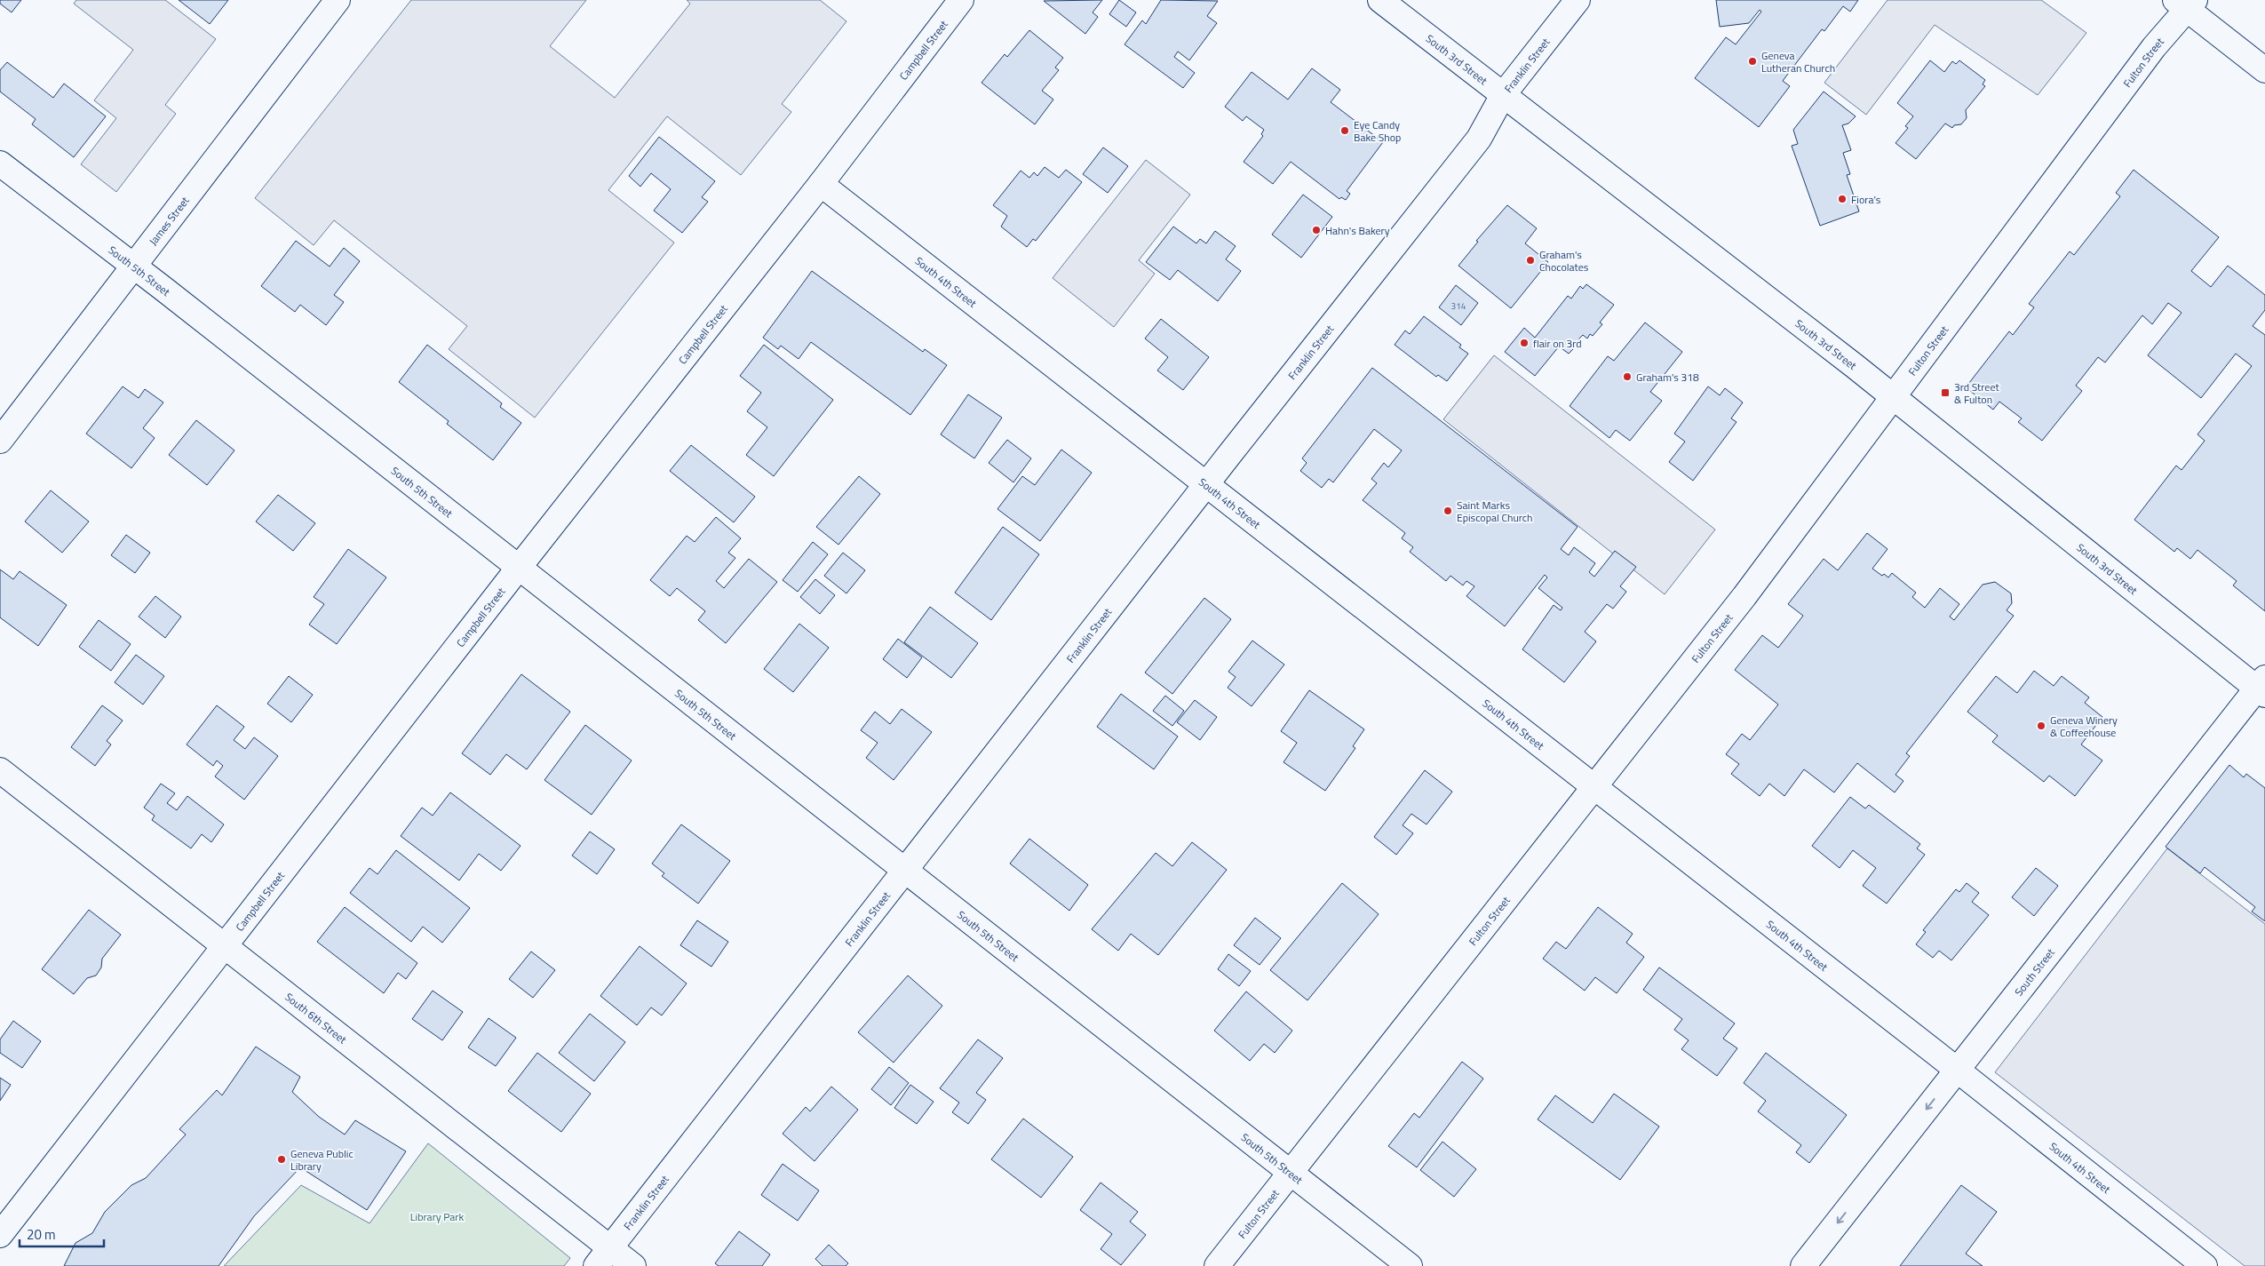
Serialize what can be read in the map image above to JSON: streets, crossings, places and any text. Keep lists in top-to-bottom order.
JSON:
{
  "streets": {
    "street": [
      "Campbell Street",
      "South 3rd Street",
      "Fulton Street",
      "Franklin Street",
      "James Street",
      "South 5th Street",
      "South 4th Street",
      "South Street",
      "South 6th Street"
    ]
  },
  "crossings": [
    ["Campbell Street", "South 5th Street"],
    ["Campbell Street", "South 4th Street"],
    ["Campbell Street", "South 6th Street"],
    ["South 3rd Street", "Fulton Street"],
    ["South 3rd Street", "Franklin Street"],
    ["South 3rd Street", "South Street"],
    ["Fulton Street", "South 5th Street"],
    ["Fulton Street", "South 4th Street"],
    ["Franklin Street", "South 5th Street"],
    ["Franklin Street", "South 4th Street"],
    ["Franklin Street", "South 6th Street"],
    ["James Street", "South 5th Street"],
    ["South 4th Street", "South Street"]
  ],
  "parks": ["Library Park"],
  "places": {
    "other": [
      "Geneva Lutheran Church",
      "Eye Candy Bake Shop",
      "Fiora's",
      "Hahn's Bakery",
      "Graham's Chocolates",
      "flair on 3rd",
      "Graham's 318",
      "Saint Marks Episcopal Church",
      "Geneva Winery & Coffeehouse",
      "Geneva Public Library"
    ],
    "transit": ["3rd Street & Fulton"]
  },
  "house_numbers": ["314"],
  "scale_bar": "20 m"
}
